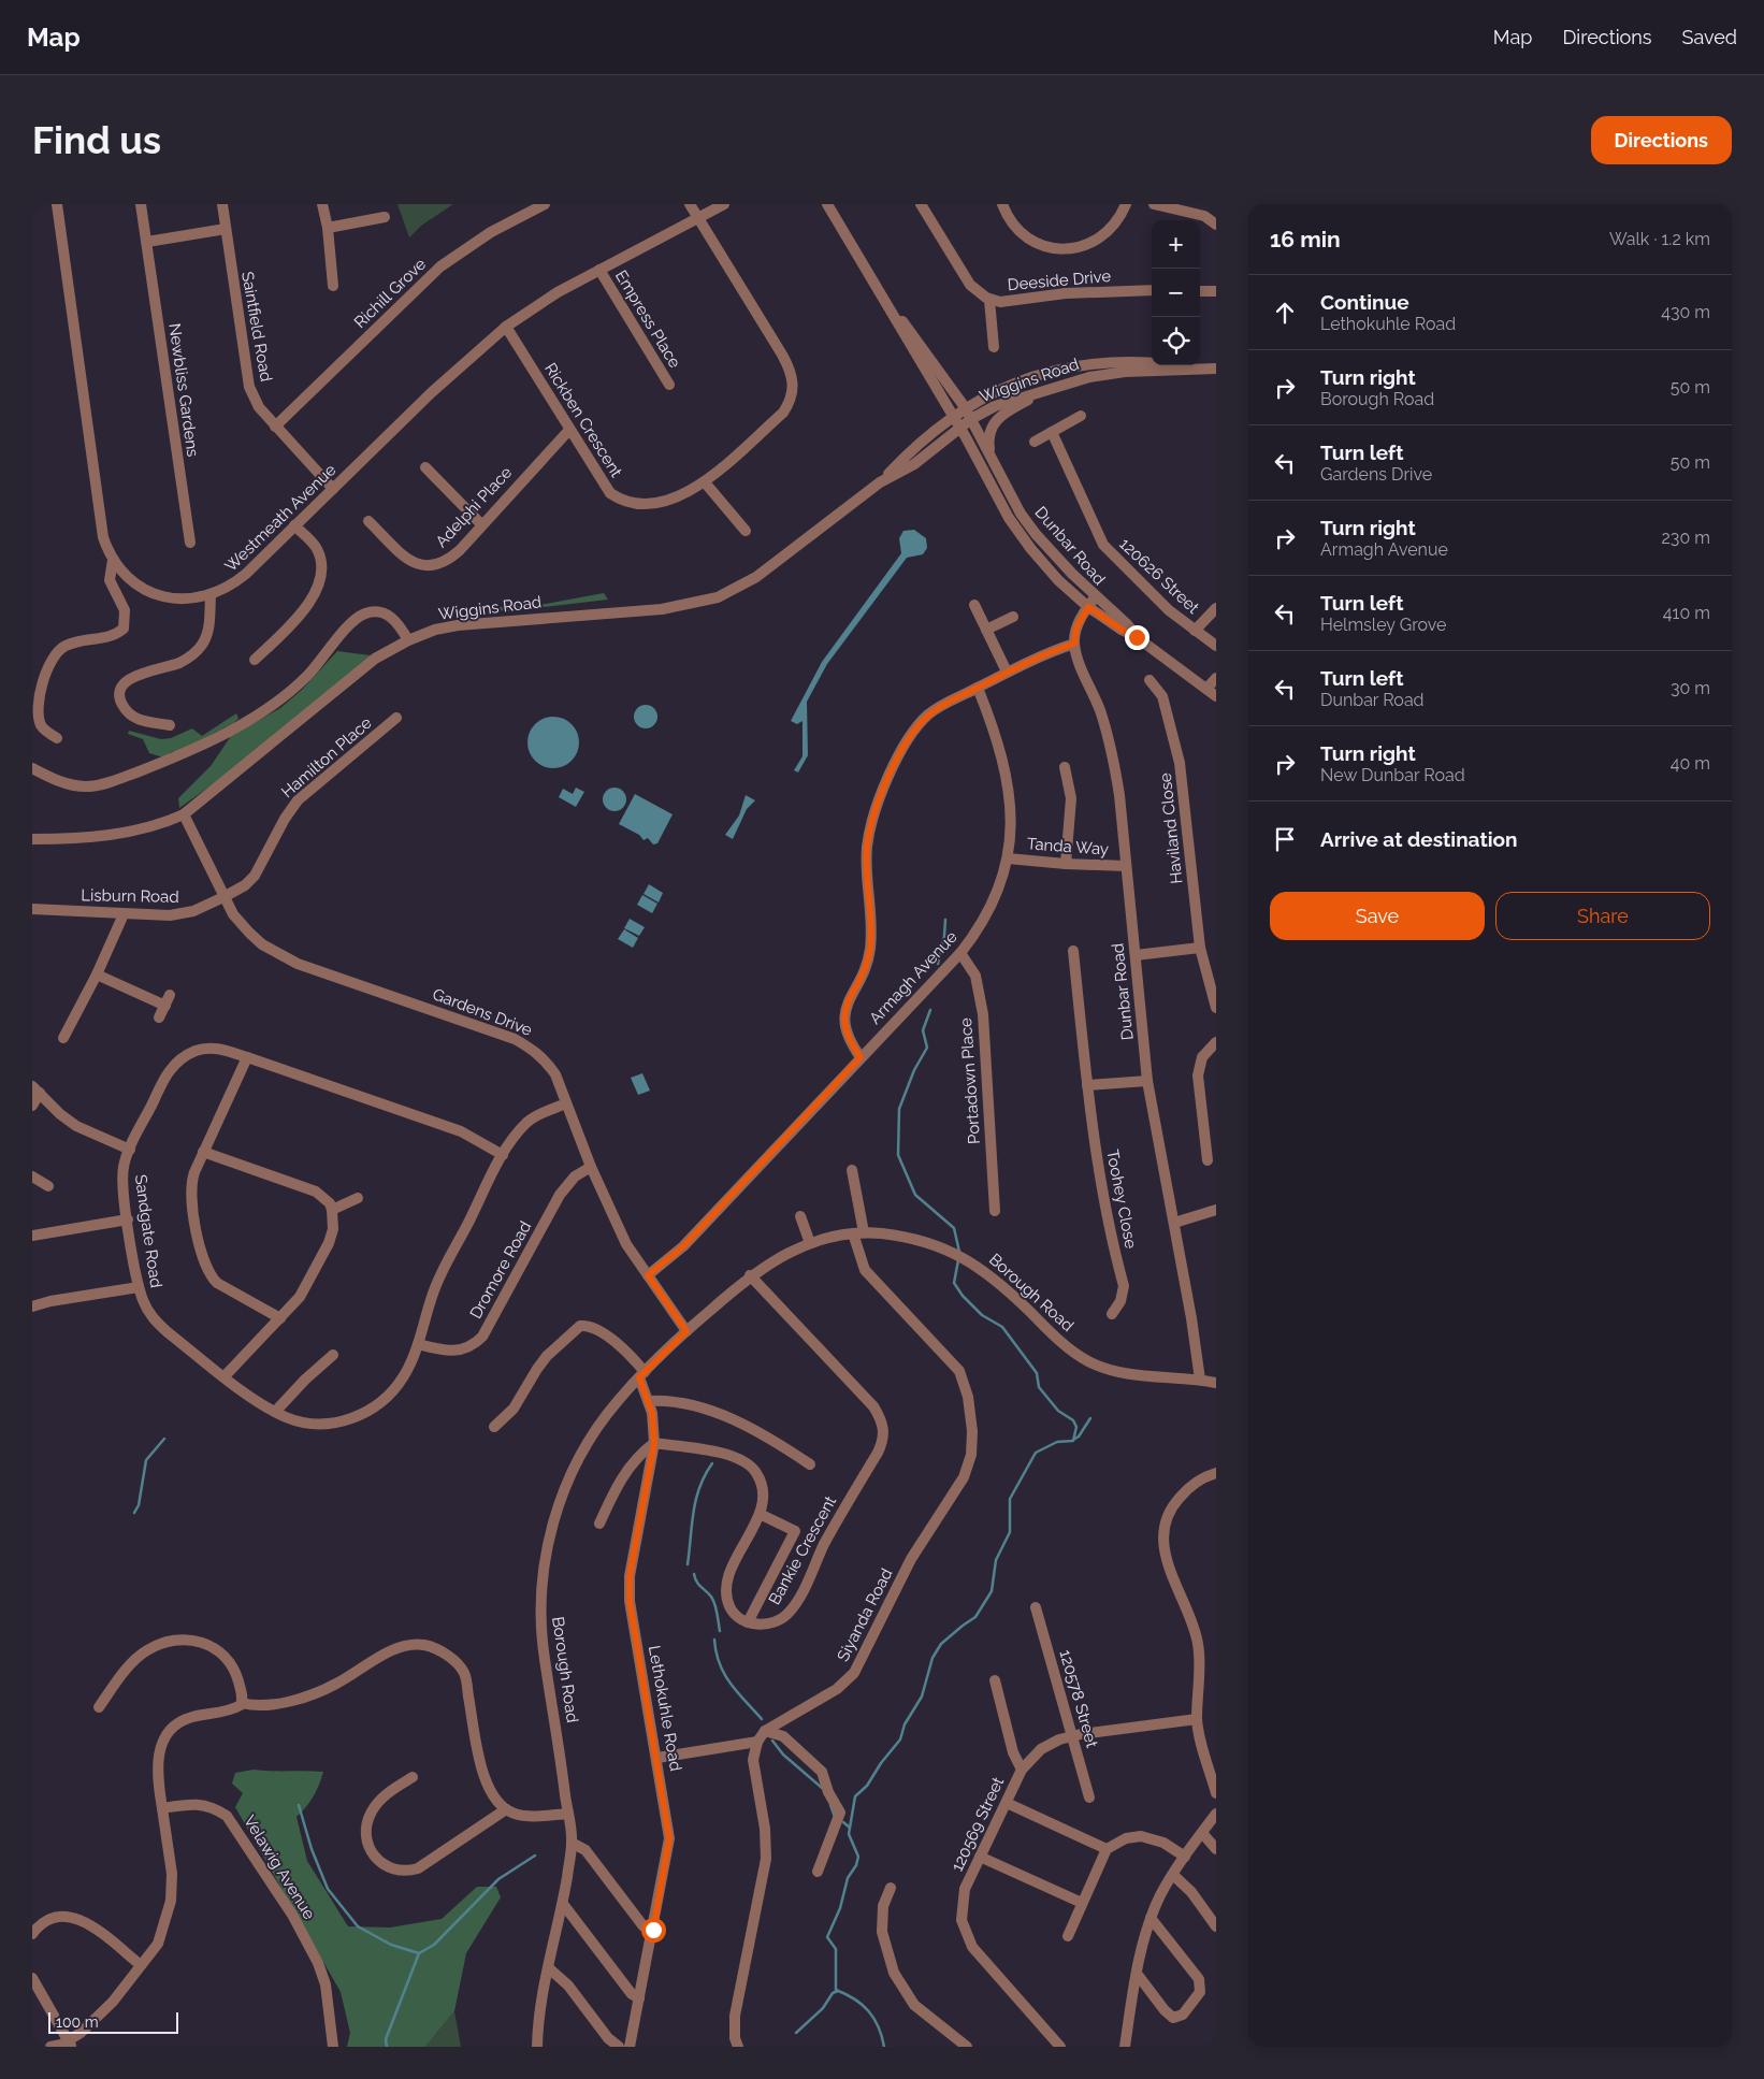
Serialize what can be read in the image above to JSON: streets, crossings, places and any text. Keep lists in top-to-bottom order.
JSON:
{
  "streets": {
    "street": [
      "Deeside Drive",
      "Richill Grove",
      "Empress Place",
      "Saintfield Road",
      "Wiggins Road",
      "Newbliss Gardens",
      "Rickben Crescent",
      "Adelphi Place",
      "Westmeath Avenue",
      "Dunbar Road",
      "120626 Street",
      "Hamilton Place",
      "Haviland Close",
      "Tanda Way",
      "Lisburn Road",
      "Armagh Avenue",
      "Gardens Drive",
      "Portadown Place",
      "Toohey Close",
      "Sandgate Road",
      "Dromore Road",
      "Borough Road",
      "Bankie Crescent",
      "Siyanda Road",
      "120578 Street",
      "Lethokuhle Road",
      "120569 Street",
      "Velawig Avenue"
    ]
  },
  "crossings": [
    ["Richill Grove", "Saintfield Road"],
    ["Empress Place", "Westmeath Avenue"],
    ["Saintfield Road", "Westmeath Avenue"],
    ["Wiggins Road", "Dunbar Road"],
    ["Wiggins Road", "Gardens Drive"],
    ["Rickben Crescent", "Adelphi Place"],
    ["Rickben Crescent", "Westmeath Avenue"],
    ["Dunbar Road", "Tanda Way"],
    ["Dunbar Road", "Borough Road"],
    ["Hamilton Place", "Lisburn Road"],
    ["Hamilton Place", "Gardens Drive"],
    ["Tanda Way", "Armagh Avenue"],
    ["Lisburn Road", "Gardens Drive"],
    ["Armagh Avenue", "Gardens Drive"],
    ["Armagh Avenue", "Portadown Place"],
    ["Gardens Drive", "Sandgate Road"],
    ["Gardens Drive", "Dromore Road"],
    ["Gardens Drive", "Borough Road"],
    ["Sandgate Road", "Dromore Road"],
    ["Borough Road", "Bankie Crescent"],
    ["Borough Road", "Siyanda Road"],
    ["Borough Road", "Lethokuhle Road"],
    ["120578 Street", "120569 Street"]
  ],
  "scale_bar": "100 m",
  "page": {
    "header": "Map",
    "nav": ["Map", "Directions", "Saved"],
    "buttons": [
      "Directions",
      ["Save", "Share"]
    ],
    "title": "Find us",
    "heading": ["16 min", "Walk · 1.2 km"],
    "map_buttons": ["+", "−"],
    "list": [
      ["Continue", "Lethokuhle Road", "430 m"],
      ["Turn right", "Borough Road", "50 m"],
      ["Turn left", "Gardens Drive", "50 m"],
      ["Turn right", "Armagh Avenue", "230 m"],
      ["Turn left", "Helmsley Grove", "410 m"],
      ["Turn left", "Dunbar Road", "30 m"],
      ["Turn right", "New Dunbar Road", "40 m"],
      "Arrive at destination"
    ],
    "scale": "100 m"
  }
}
